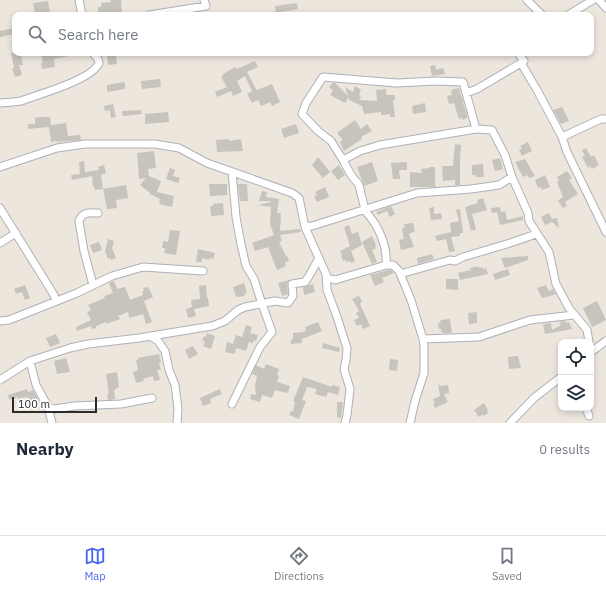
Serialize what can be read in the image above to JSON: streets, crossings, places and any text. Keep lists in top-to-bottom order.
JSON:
{
  "scale_bar": "100 m",
  "page": {
    "search": "Search here",
    "scale": "100 m",
    "heading": ["Nearby", "0 results"],
    "nav": ["Map", "Directions", "Saved"]
  }
}
